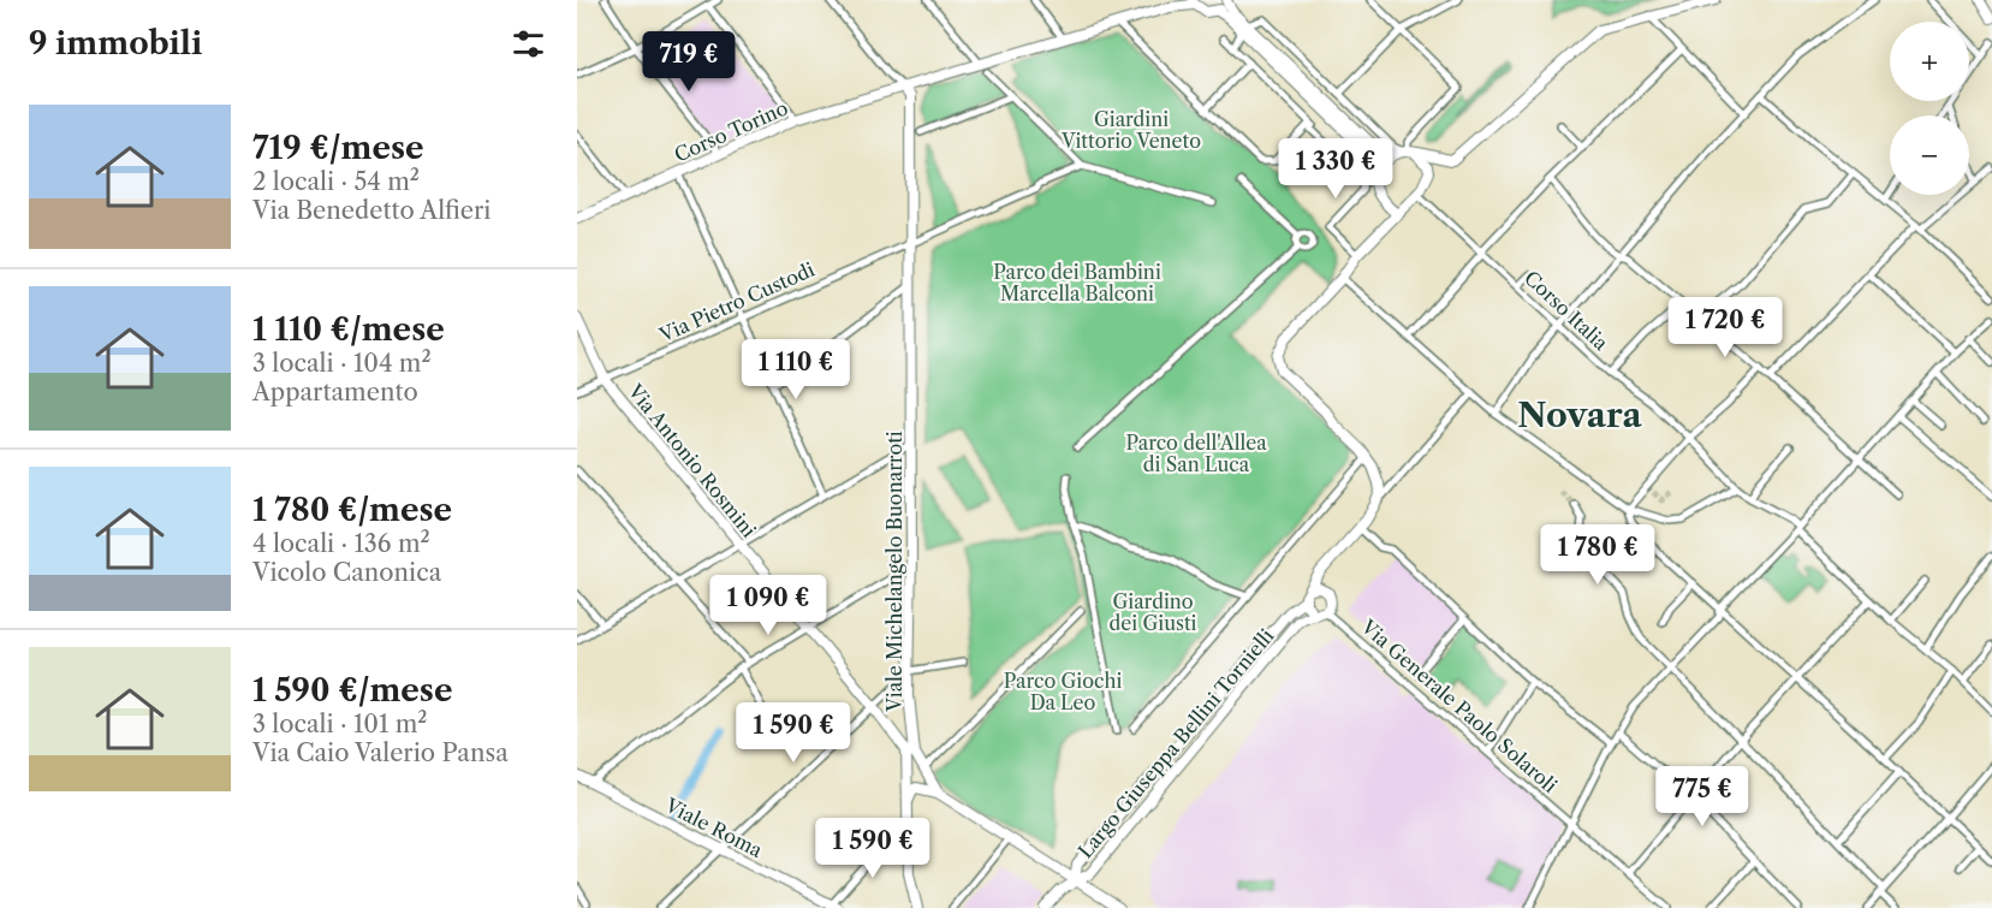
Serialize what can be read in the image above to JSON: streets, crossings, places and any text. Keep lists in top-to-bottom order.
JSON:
{
  "streets": {
    "street": [
      "Corso Torino",
      "Via Pietro Custodi",
      "Corso Italia",
      "Via Antonio Rosmini",
      "Viale Michelangelo Buonarroti",
      "Via Generale Paolo Solaroli",
      "Largo Giuseppa Bellini Tornielli",
      "Viale Roma"
    ]
  },
  "crossings": [
    ["Corso Torino", "Viale Michelangelo Buonarroti"],
    ["Via Pietro Custodi", "Via Antonio Rosmini"],
    ["Via Pietro Custodi", "Viale Michelangelo Buonarroti"],
    ["Via Generale Paolo Solaroli", "Largo Giuseppa Bellini Tornielli"]
  ],
  "districts": ["Novara"],
  "parks": [
    "Giardini Vittorio Veneto",
    "Parco dei Bambini Marcella Balconi",
    "Parco dell'Allea di San Luca",
    "Giardino dei Giusti",
    "Parco Giochi Da Leo"
  ],
  "page": {
    "heading": "9 immobili",
    "map_buttons": ["+", "−"],
    "price": [
      "719 €",
      "1 330 €",
      "1 720 €",
      "1 110 €",
      "1 780 €",
      "1 090 €",
      "1 590 €",
      "775 €",
      "1 590 €"
    ],
    "list": [
      {
        "name": "719 €/mese",
        "note": "2 locali · 54 m² · Via Benedetto Alfieri"
      },
      {
        "name": "1 110 €/mese",
        "note": "3 locali · 104 m² · Appartamento"
      },
      {
        "name": "1 780 €/mese",
        "note": "4 locali · 136 m² · Vicolo Canonica"
      },
      {
        "name": "1 590 €/mese",
        "note": "3 locali · 101 m² · Via Caio Valerio Pansa"
      }
    ]
  }
}
